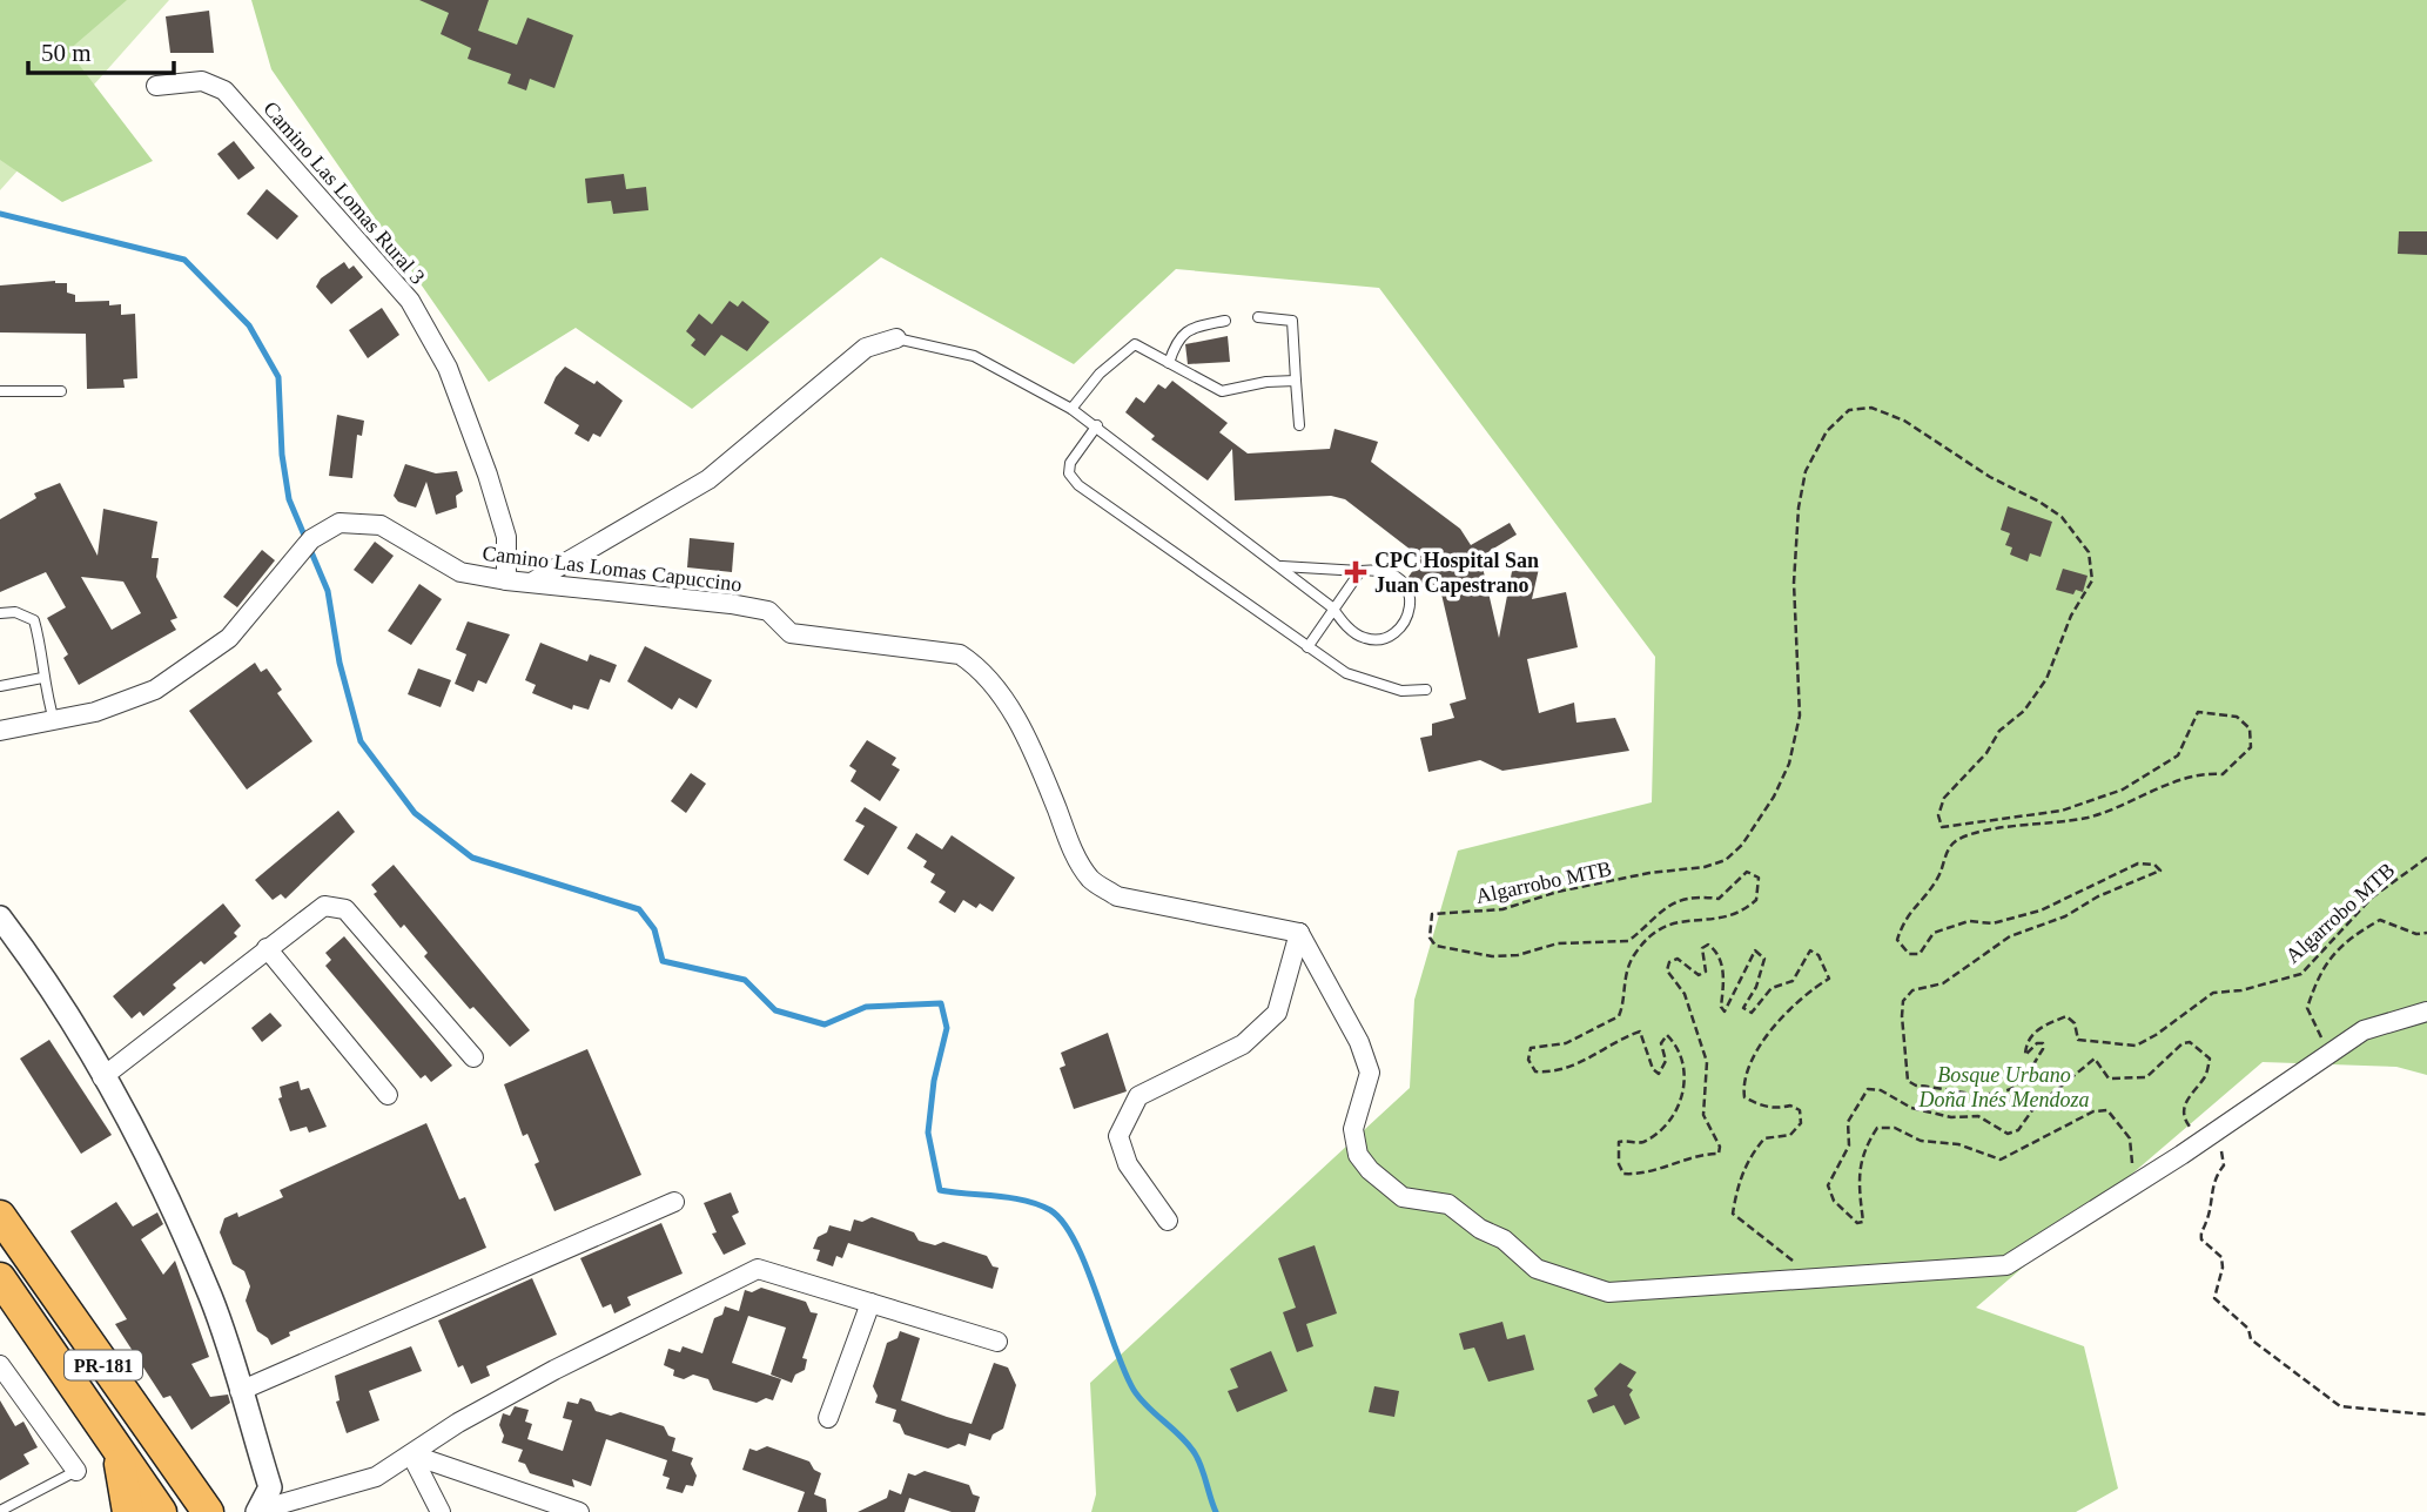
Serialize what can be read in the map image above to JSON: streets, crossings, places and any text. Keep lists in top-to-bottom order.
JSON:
{
  "streets": {
    "highway": ["PR-181"],
    "street": ["Camino Las Lomas Rural 3", "Camino Las Lomas Capuccino"],
    "path": ["Algarrobo MTB"]
  },
  "crossings": [
    ["Camino Las Lomas Rural 3", "Camino Las Lomas Capuccino"]
  ],
  "parks": ["Bosque Urbano Doña Inés Mendoza"],
  "places": {
    "health": ["CPC Hospital San Juan Capestrano"]
  },
  "scale_bar": "50 m"
}
